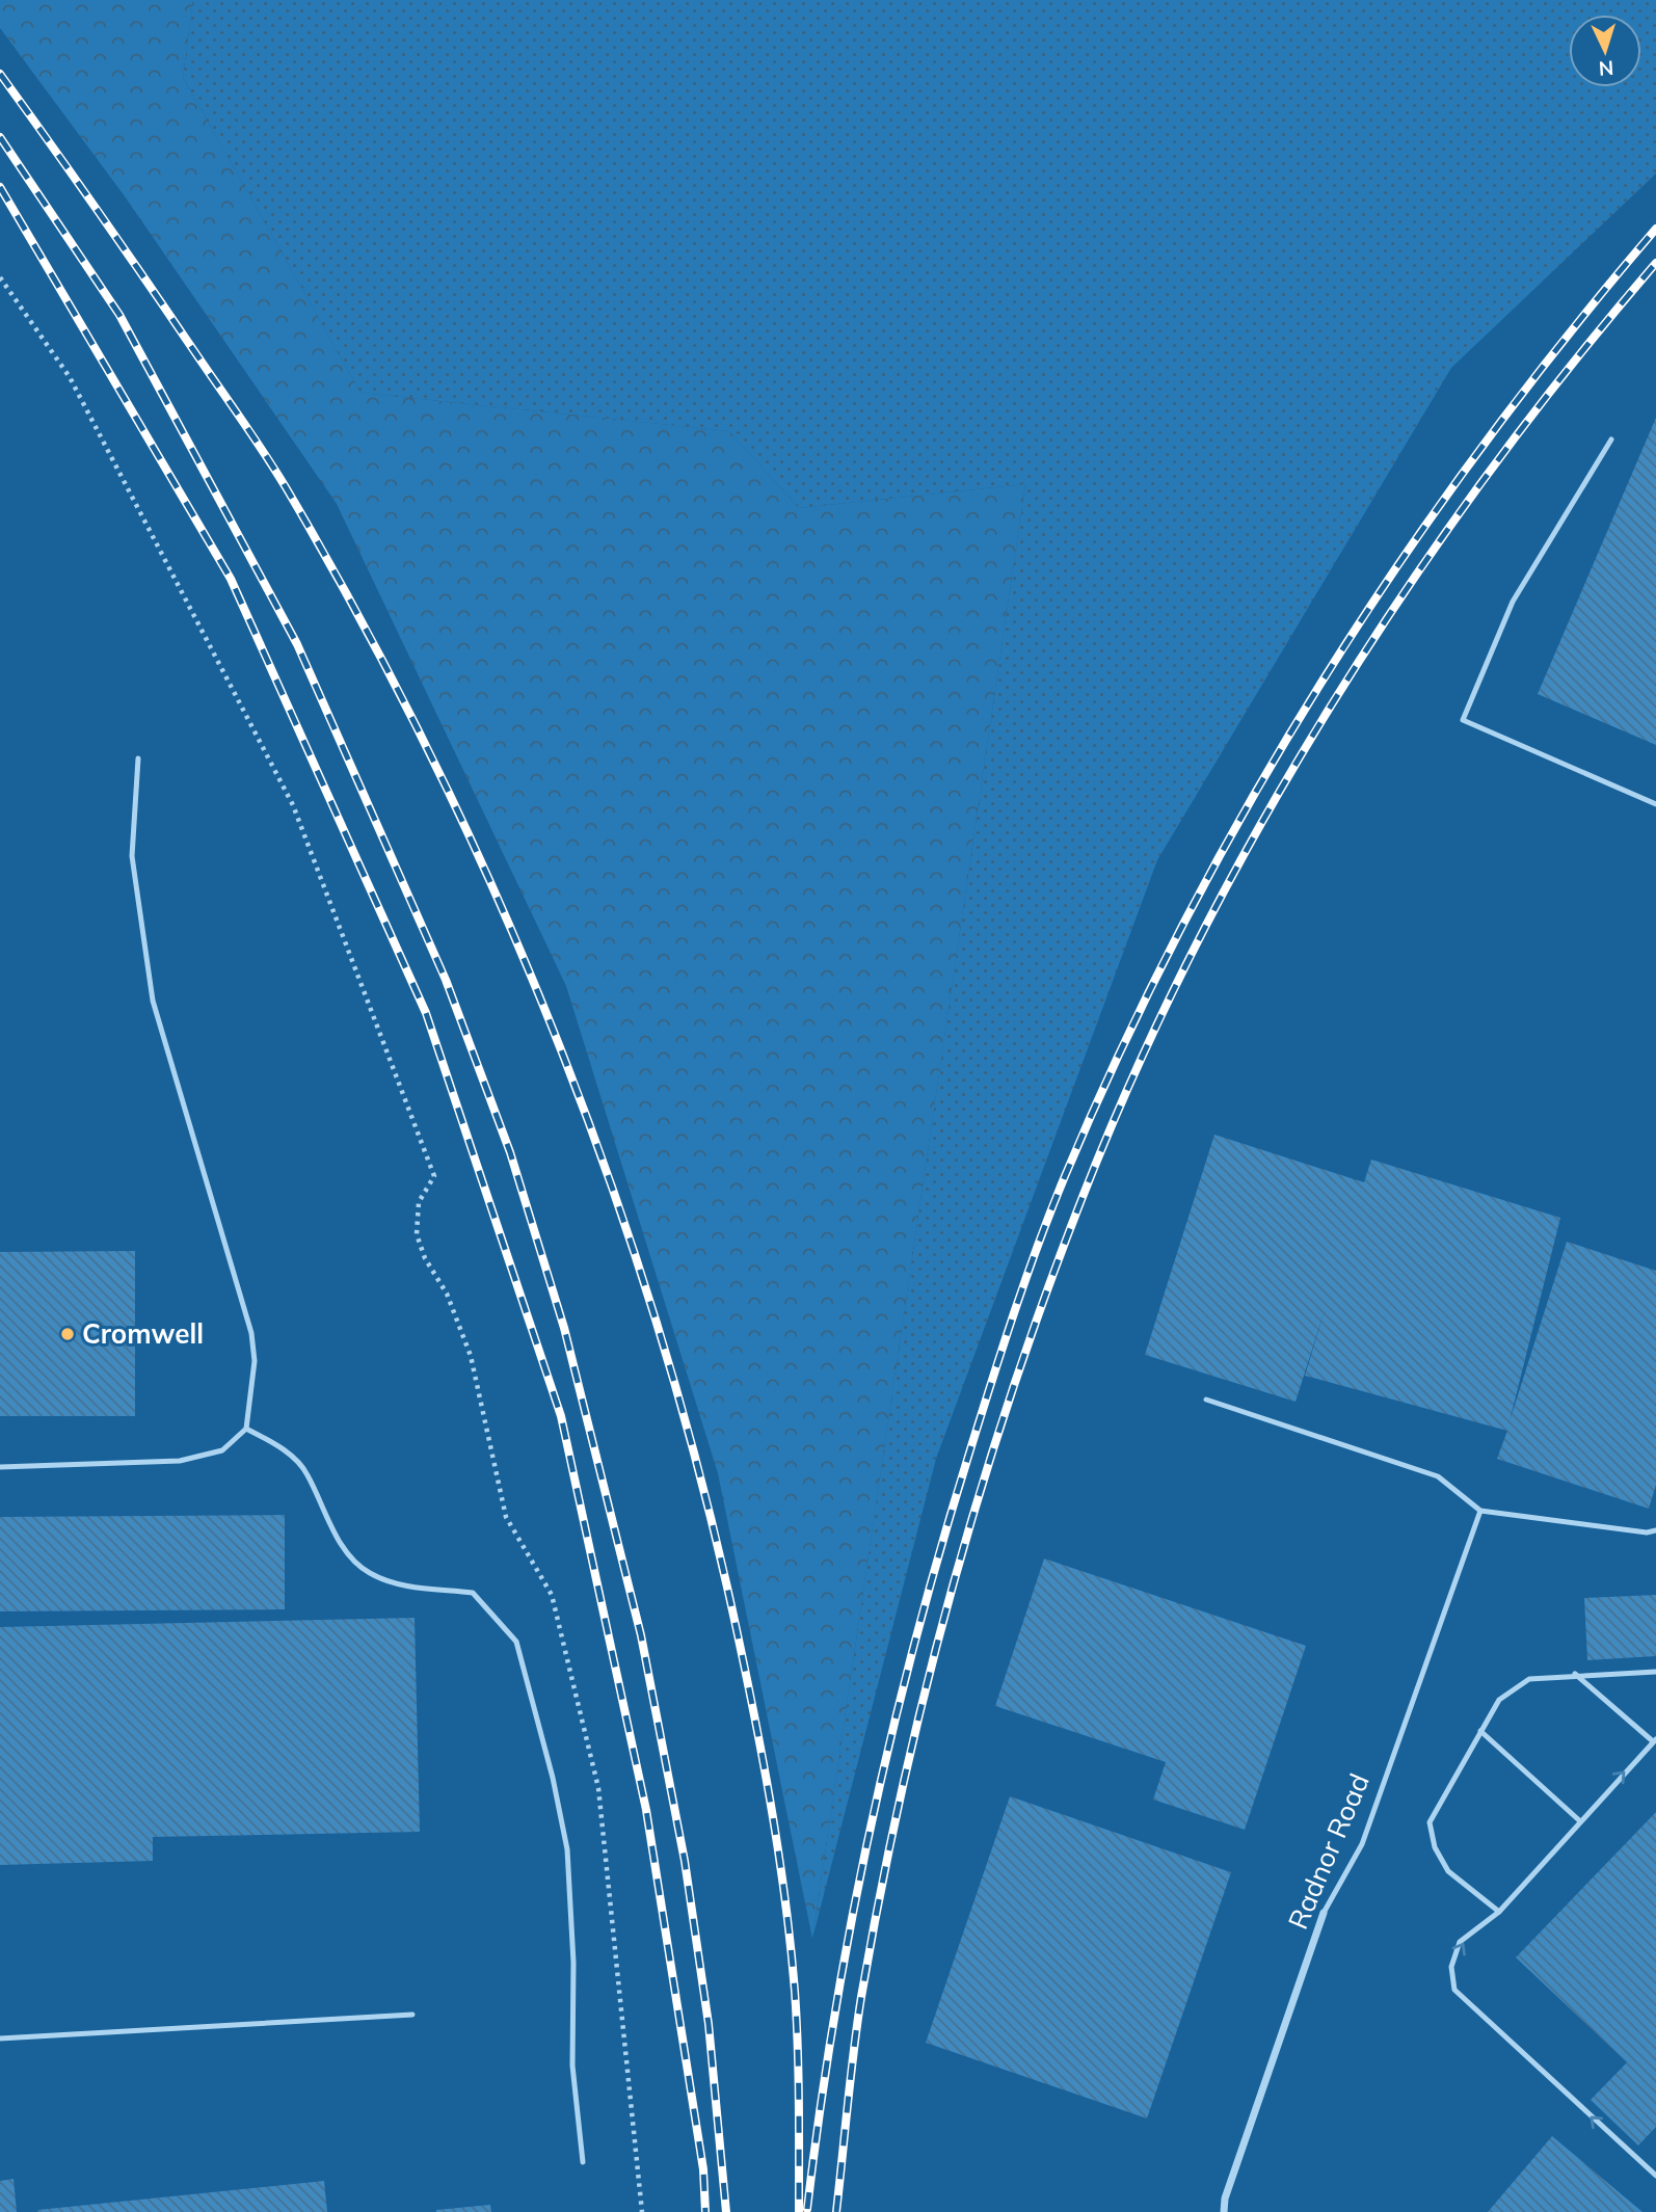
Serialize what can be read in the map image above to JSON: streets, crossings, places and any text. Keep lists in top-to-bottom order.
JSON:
{
  "streets": {
    "street": ["Radnor Road"]
  },
  "places": ["Cromwell"],
  "north": "bottom"
}
